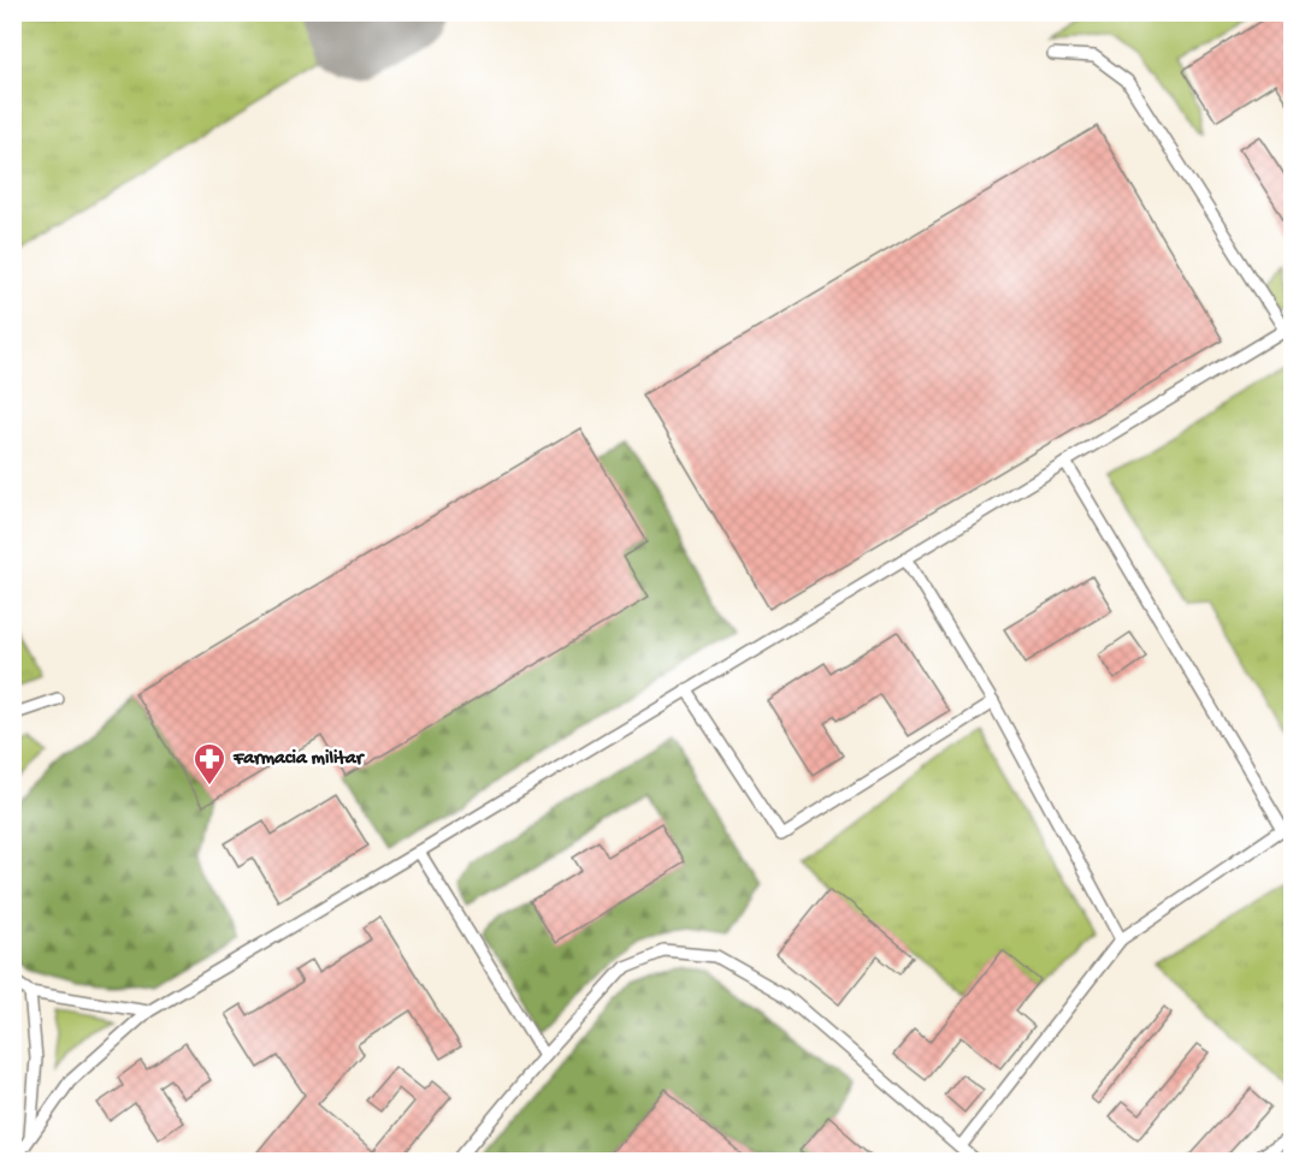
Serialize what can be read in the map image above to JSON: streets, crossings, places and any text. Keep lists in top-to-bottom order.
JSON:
{
  "places": {
    "pharmacy": ["Farmacia militar"]
  }
}
